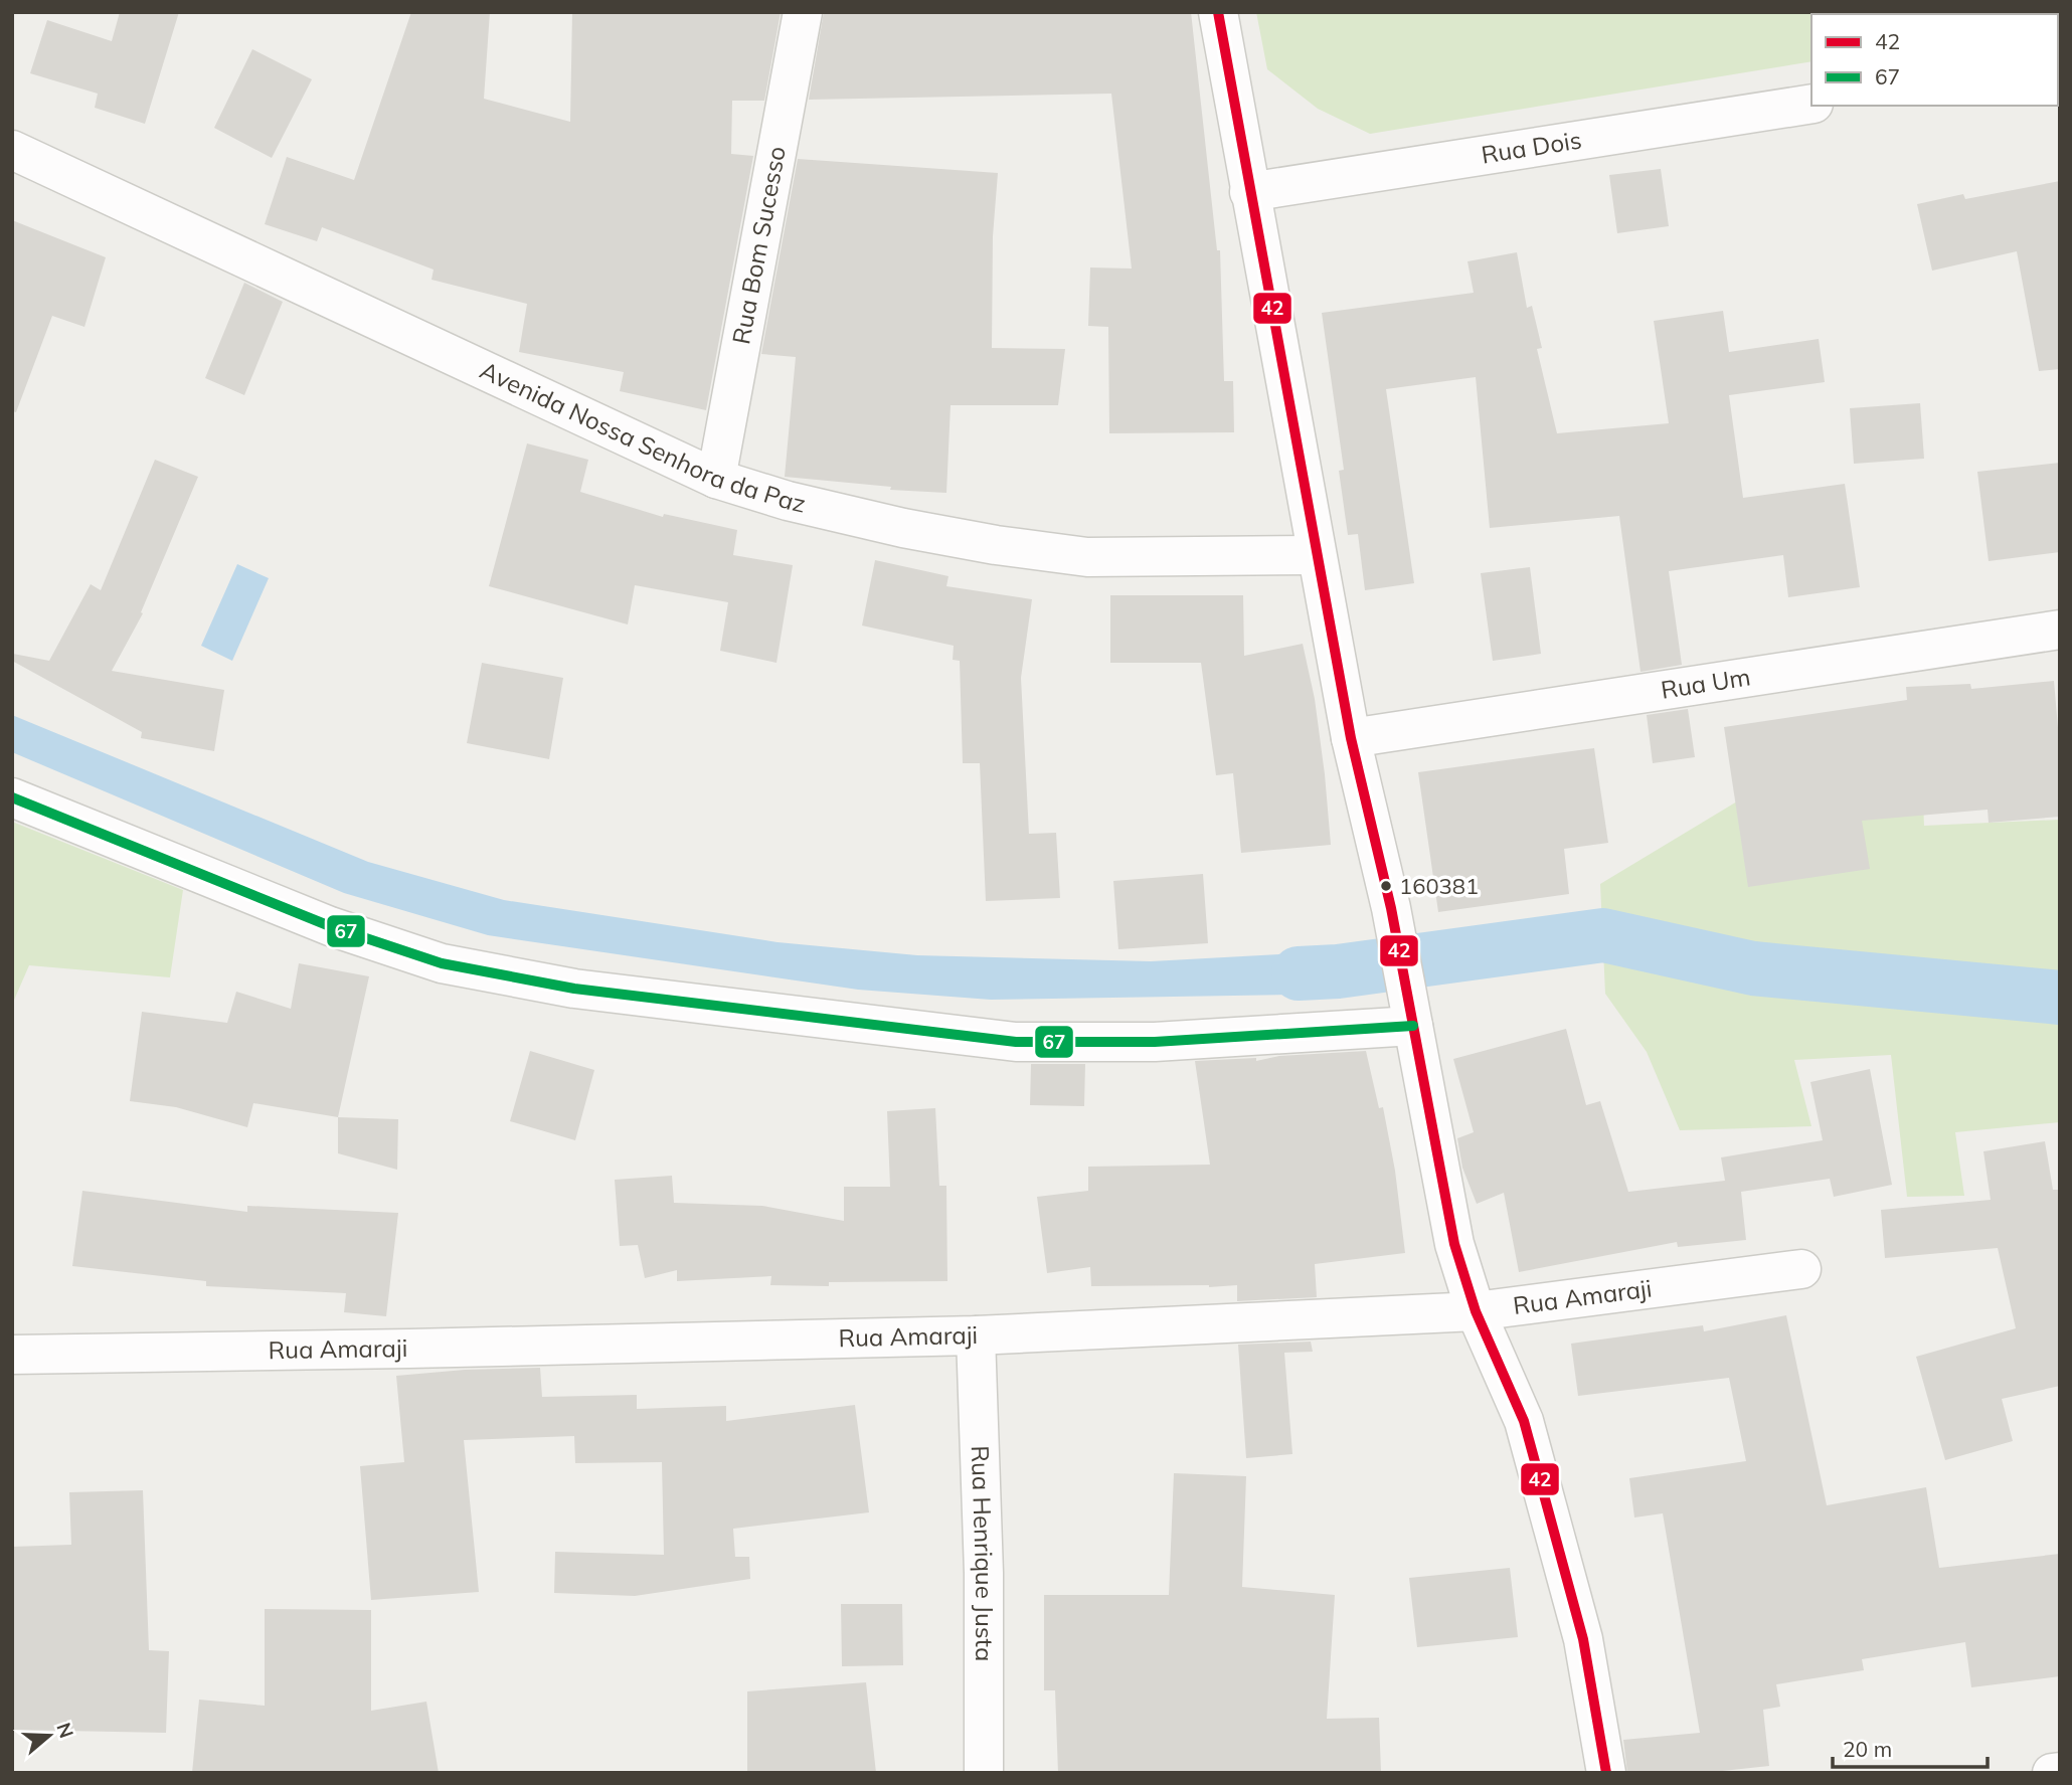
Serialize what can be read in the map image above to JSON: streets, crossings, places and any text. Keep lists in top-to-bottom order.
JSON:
{
  "streets": {
    "street": [
      "Rua Dois",
      "Rua Bom Sucesso",
      "Avenida Nossa Senhora da Paz",
      "Rua Um",
      "Rua Amaraji",
      "Rua Henrique Justa"
    ]
  },
  "crossings": [
    ["Rua Bom Sucesso", "Avenida Nossa Senhora da Paz"],
    ["Rua Amaraji", "Rua Henrique Justa"]
  ],
  "places": ["160381"],
  "lines": ["transit line 42", "transit line 67"],
  "legend": ["42", "67"],
  "scale_bar": "20 m",
  "north": "right"
}
